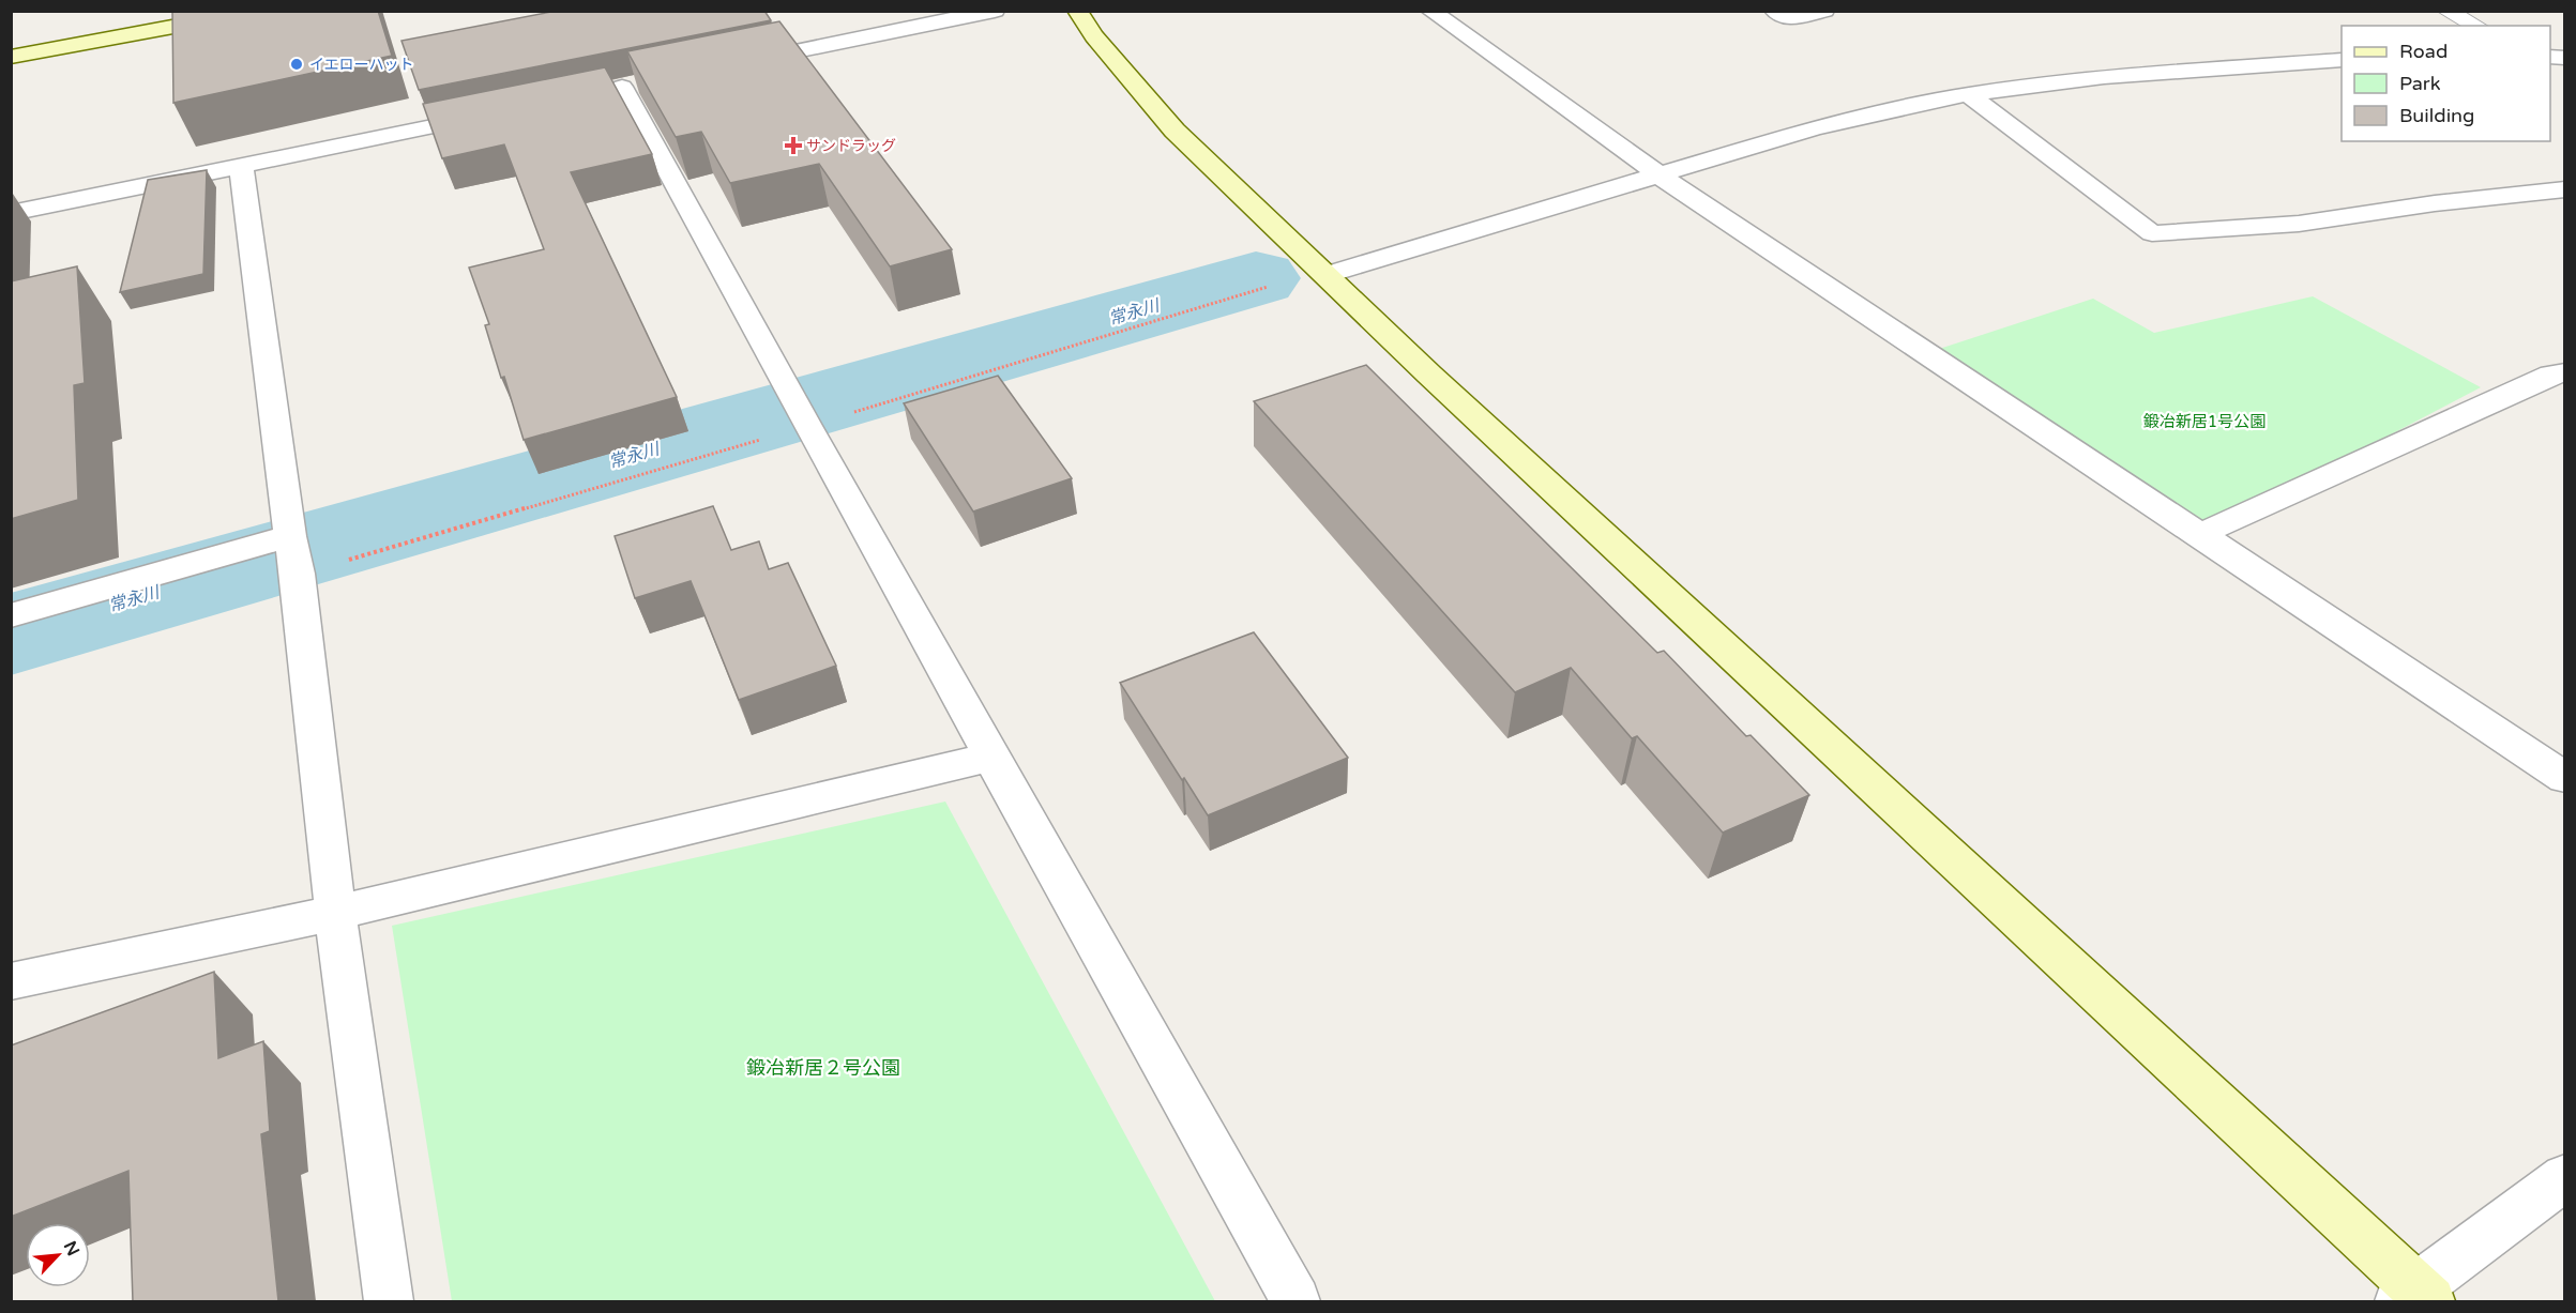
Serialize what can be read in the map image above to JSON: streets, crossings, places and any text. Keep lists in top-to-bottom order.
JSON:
{
  "water": ["常永川"],
  "parks": ["鍛冶新居1号公園", "鍛冶新居２号公園"],
  "places": {
    "other": ["イエローハット"],
    "health": ["サンドラッグ"]
  },
  "legend": ["Road", "Park", "Building"],
  "north": "top right"
}
